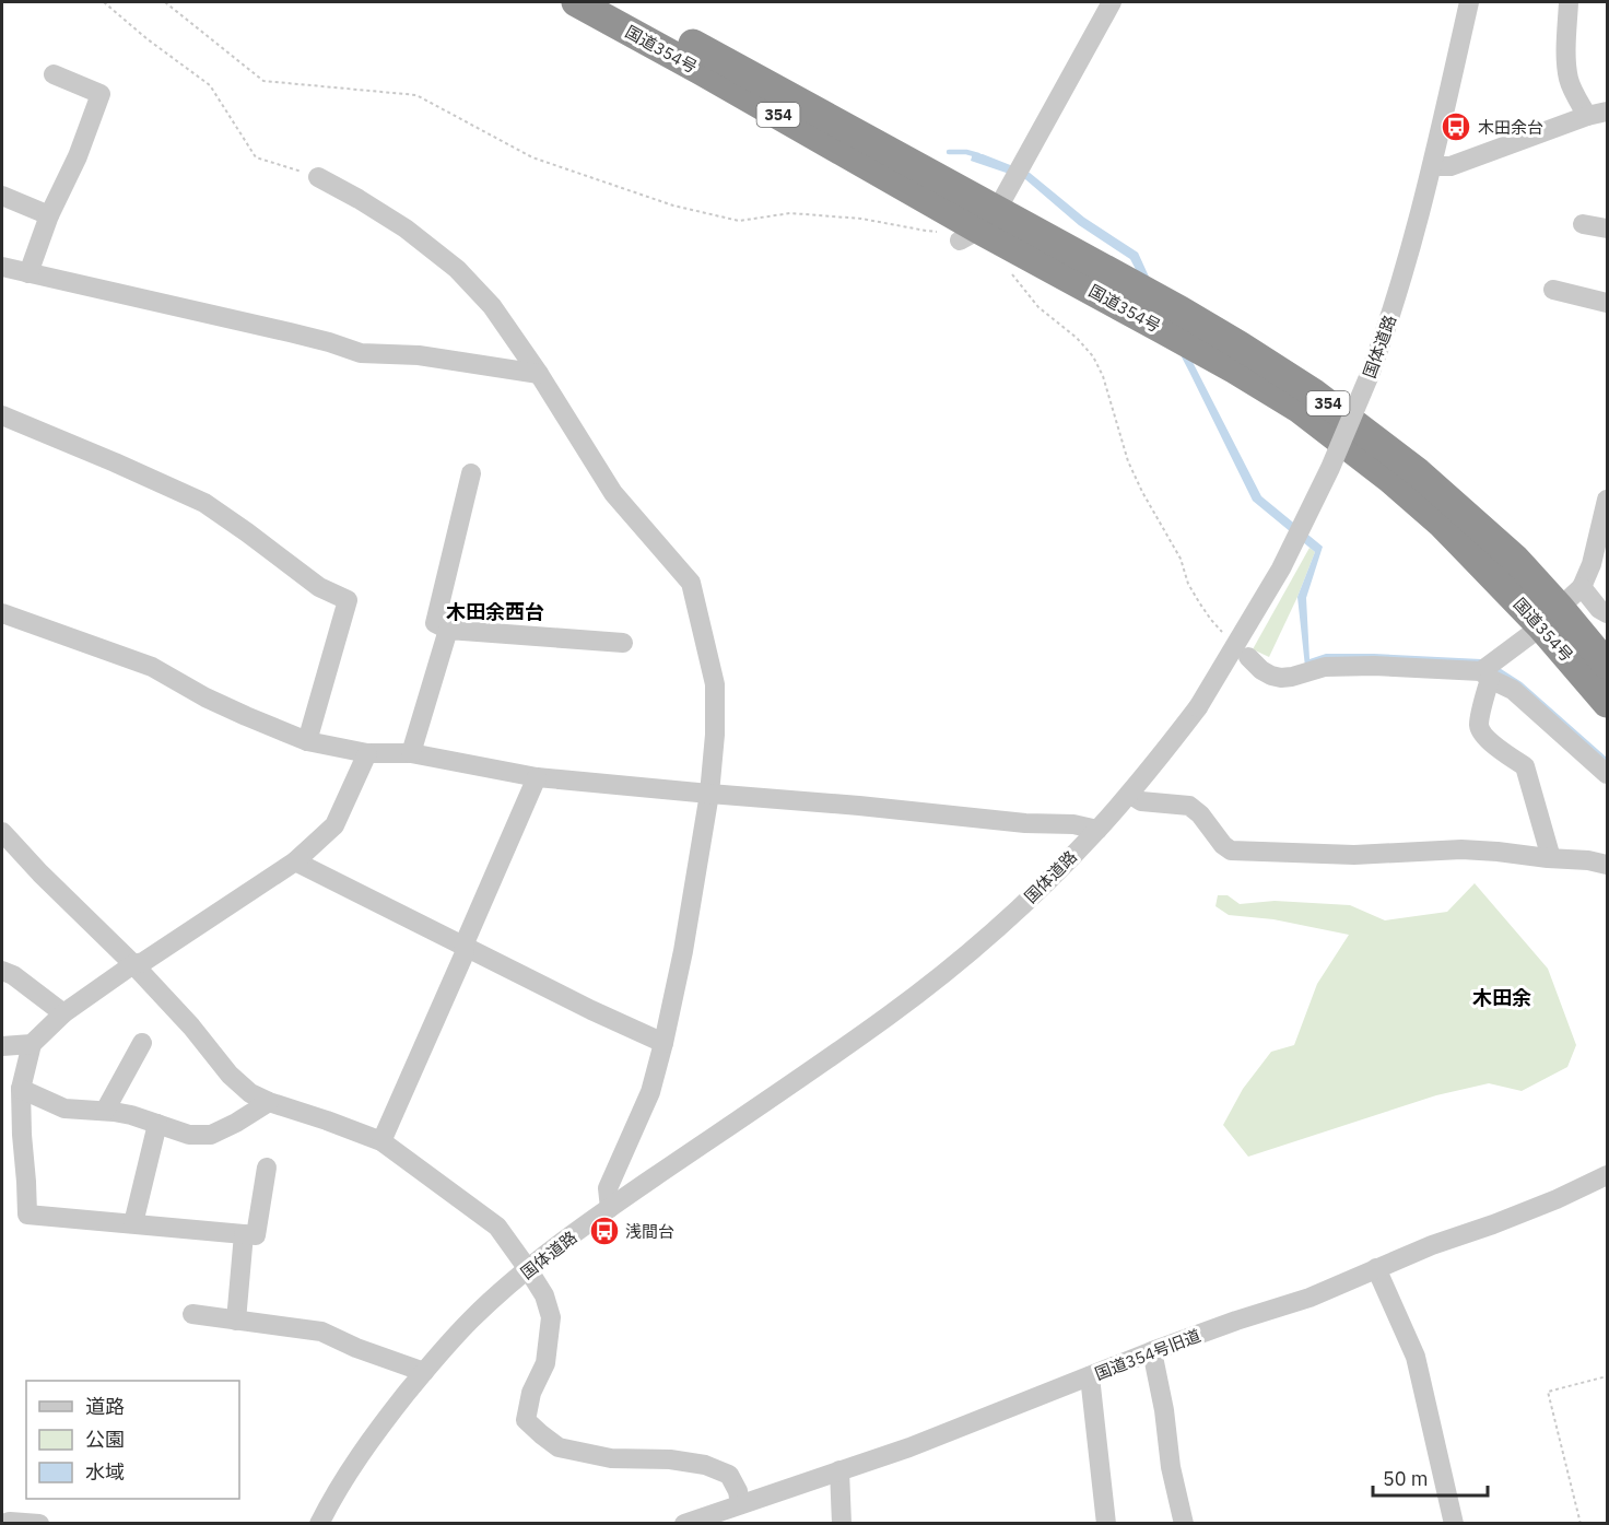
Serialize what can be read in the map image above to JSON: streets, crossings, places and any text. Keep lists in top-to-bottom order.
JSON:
{
  "streets": {
    "highway": ["国道354号", "354"],
    "street": ["国体道路", "国道354号旧道"]
  },
  "districts": ["木田余西台", "木田余"],
  "places": {
    "bus stop": ["木田余台", "浅間台"]
  },
  "legend": ["道路", "公園", "水域"],
  "scale_bar": "50 m"
}
